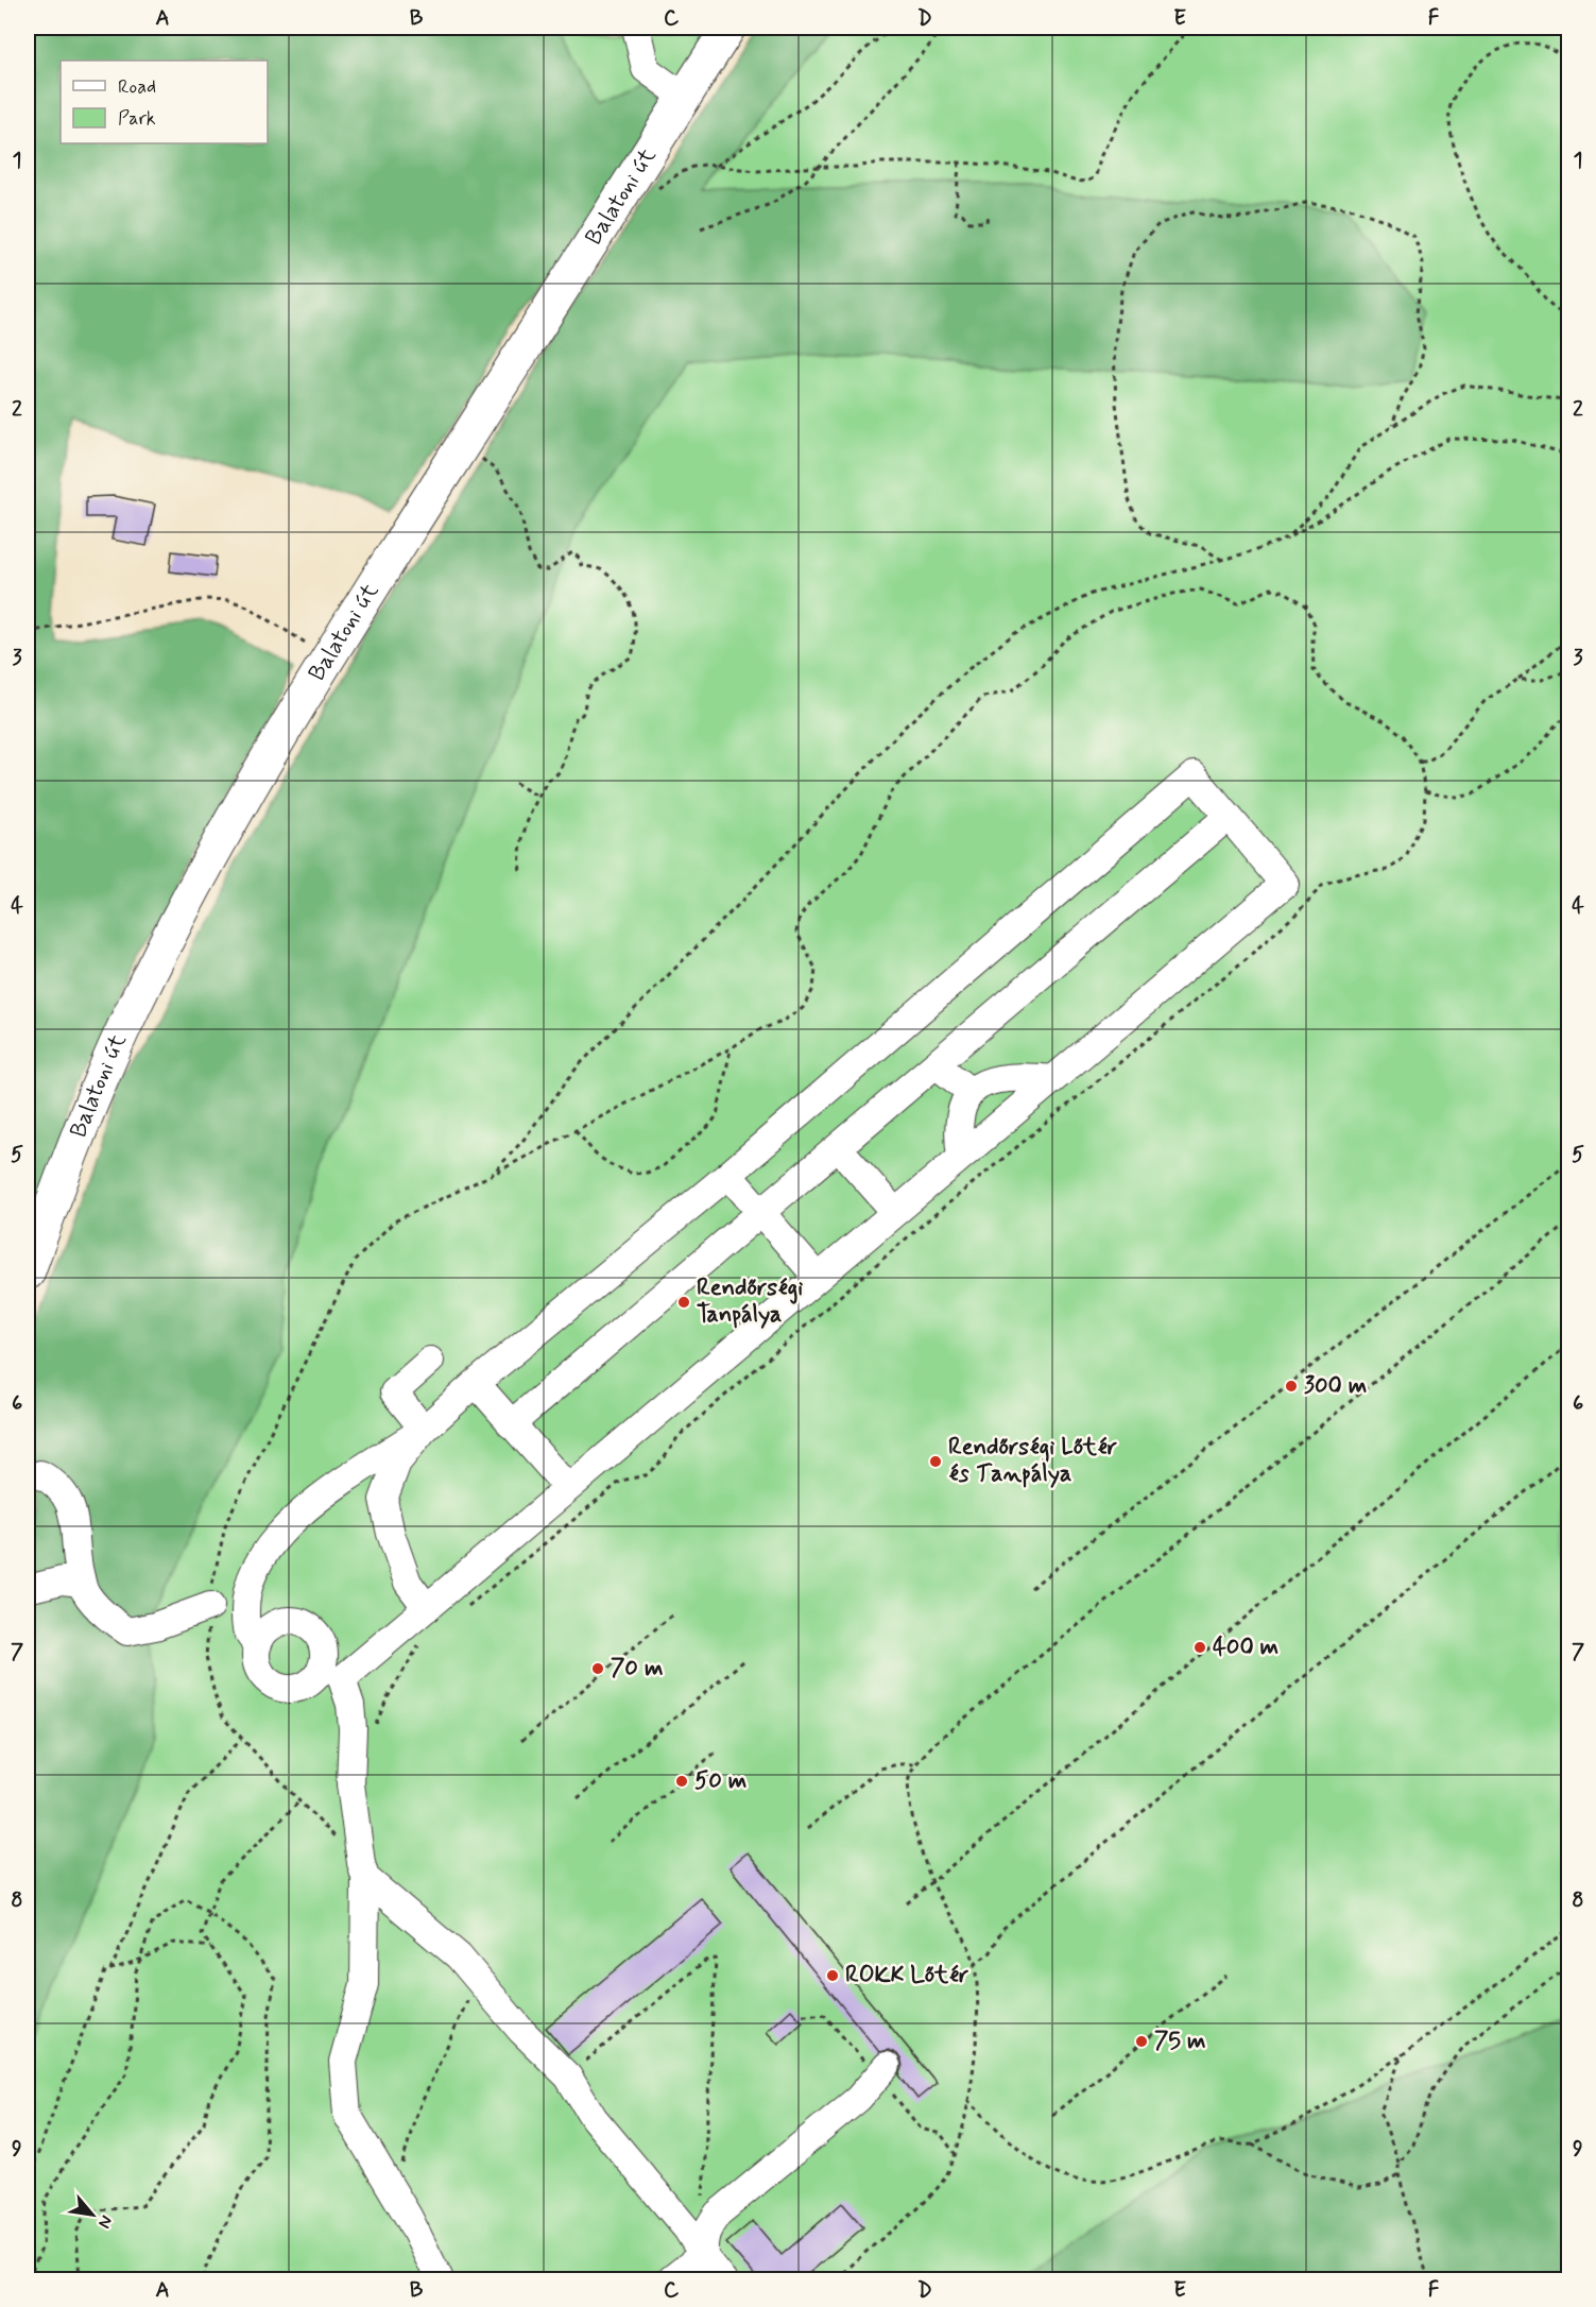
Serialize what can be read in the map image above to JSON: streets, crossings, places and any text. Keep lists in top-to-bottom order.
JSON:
{
  "streets": {
    "main road": ["Balatoni út"]
  },
  "places": [
    "Rendőrségi Tanpálya",
    "300 m",
    "Rendőrségi Lőtér és Tanpálya",
    "400 m",
    "70 m",
    "50 m",
    "ROKK Lőtér",
    "75 m"
  ],
  "legend": ["Road", "Park"],
  "north": "bottom right",
  "grid": {
    "columns": [
      "A",
      "B",
      "C",
      "D",
      "E",
      "F"
    ],
    "rows": [
      "1",
      "2",
      "3",
      "4",
      "5",
      "6",
      "7",
      "8",
      "9"
    ]
  }
}
